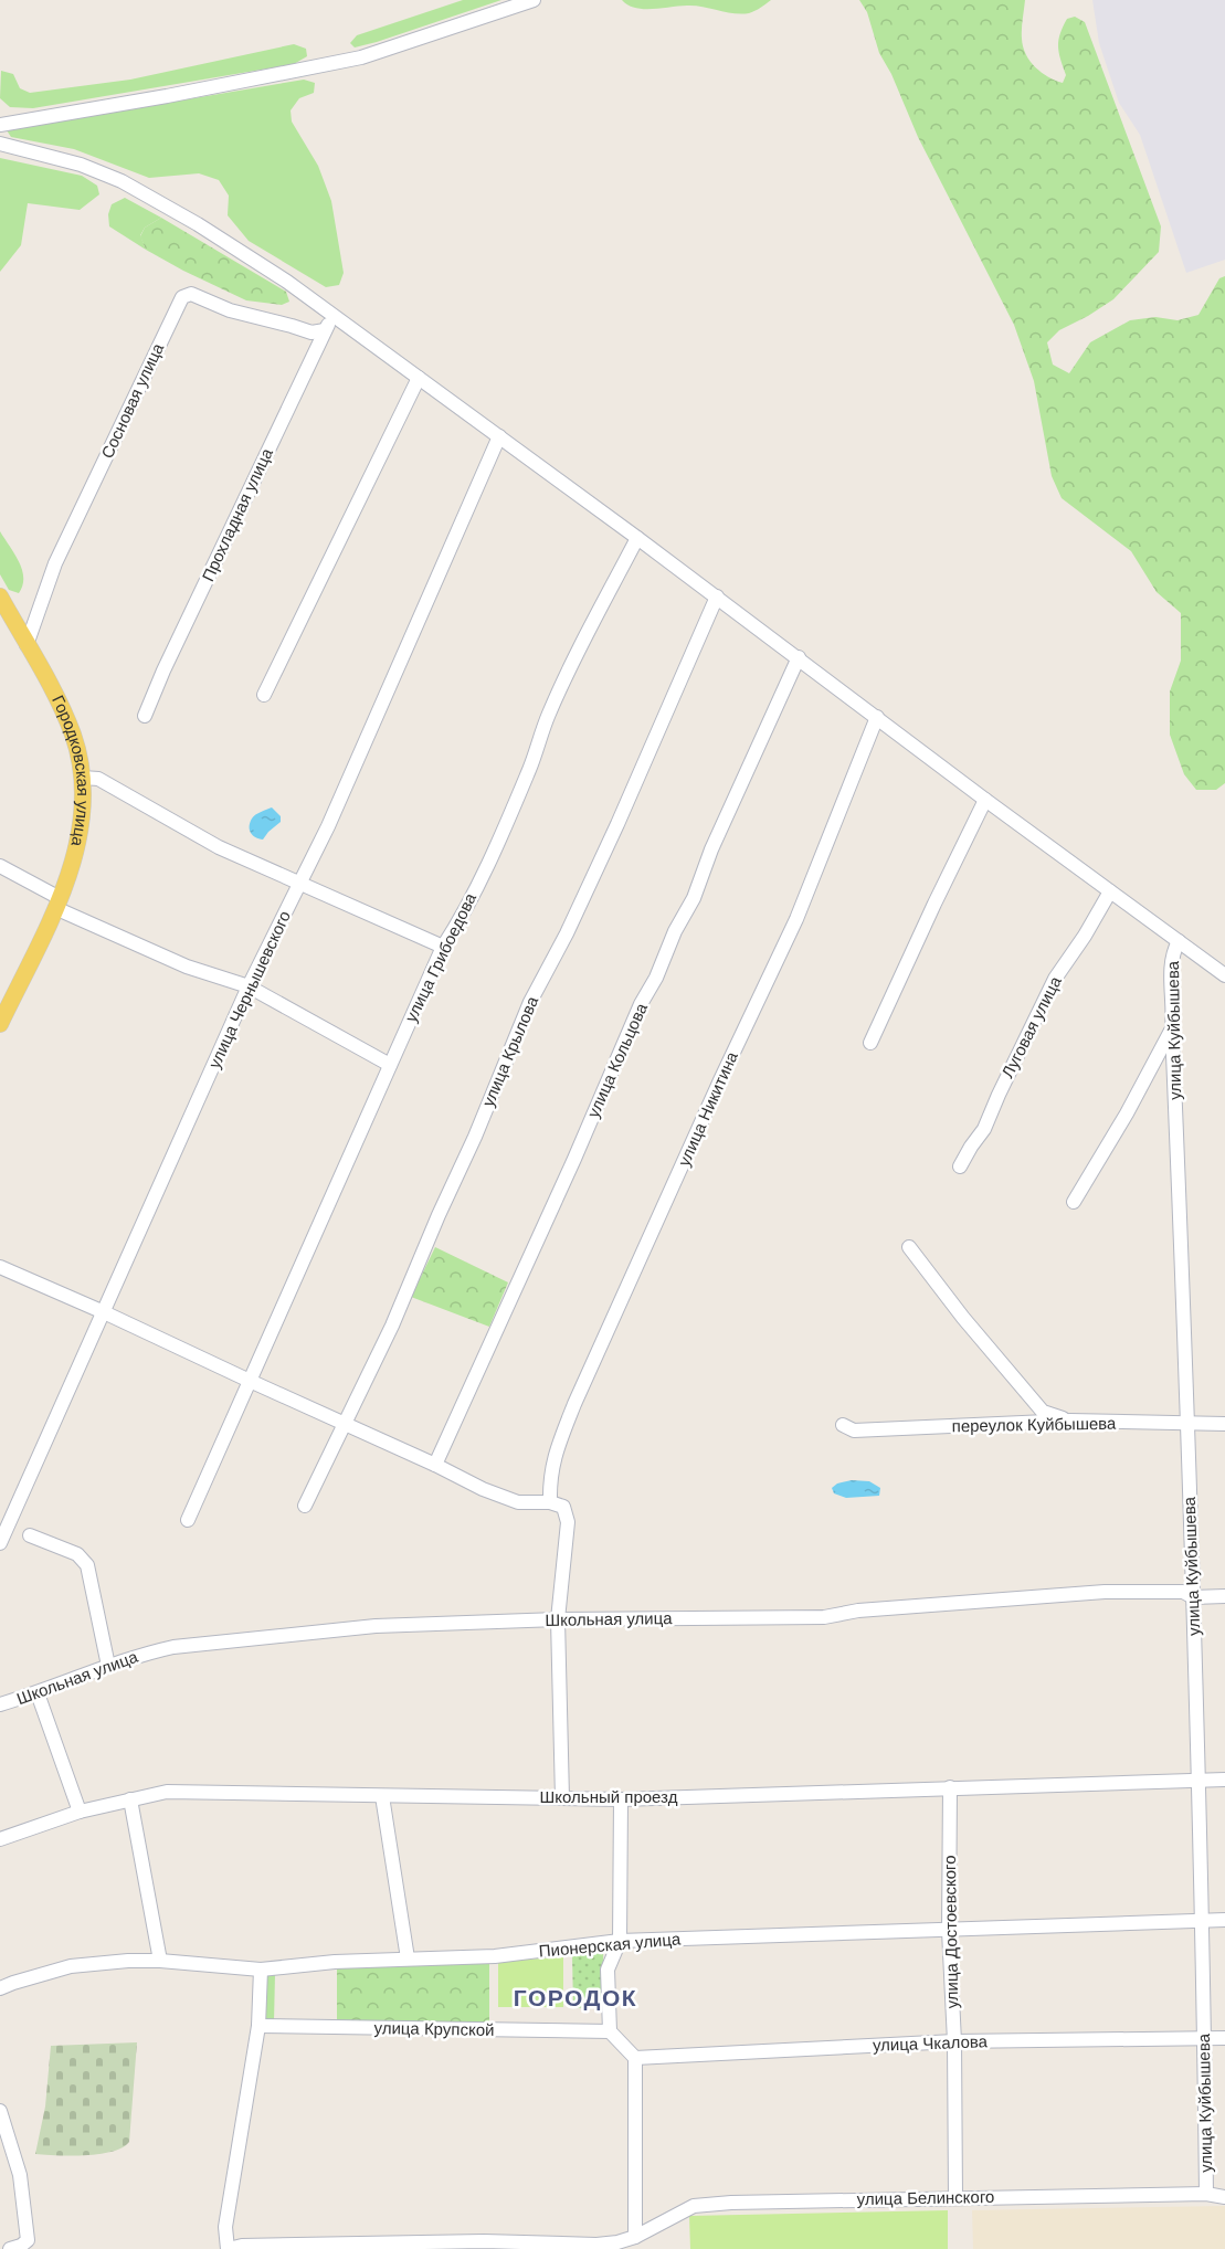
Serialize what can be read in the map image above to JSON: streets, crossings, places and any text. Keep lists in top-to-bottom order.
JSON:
{
  "streets": {
    "main road": ["Городковская улица"],
    "street": [
      "Сосновая улица",
      "Прохладная улица",
      "улица Грибоедова",
      "улица Чернышевского",
      "Луговая улица",
      "улица Куйбышева",
      "улица Крылова",
      "улица Кольцова",
      "улица Никитина",
      "переулок Куйбышева",
      "Школьная улица",
      "Школьный проезд",
      "улица Достоевского",
      "Пионерская улица",
      "улица Крупской",
      "улица Чкалова",
      "улица Белинского"
    ]
  },
  "crossings": [
    ["Сосновая улица", "Прохладная улица"],
    ["Сосновая улица", "Городковская улица"],
    ["улица Куйбышева", "переулок Куйбышева"],
    ["улица Куйбышева", "Школьная улица"],
    ["улица Куйбышева", "Школьный проезд"],
    ["улица Куйбышева", "Пионерская улица"],
    ["улица Куйбышева", "улица Чкалова"],
    ["улица Куйбышева", "улица Белинского"],
    ["Школьный проезд", "улица Достоевского"],
    ["улица Достоевского", "Пионерская улица"],
    ["улица Достоевского", "улица Чкалова"],
    ["улица Достоевского", "улица Белинского"]
  ],
  "districts": ["ГОРОДОК"]
}
